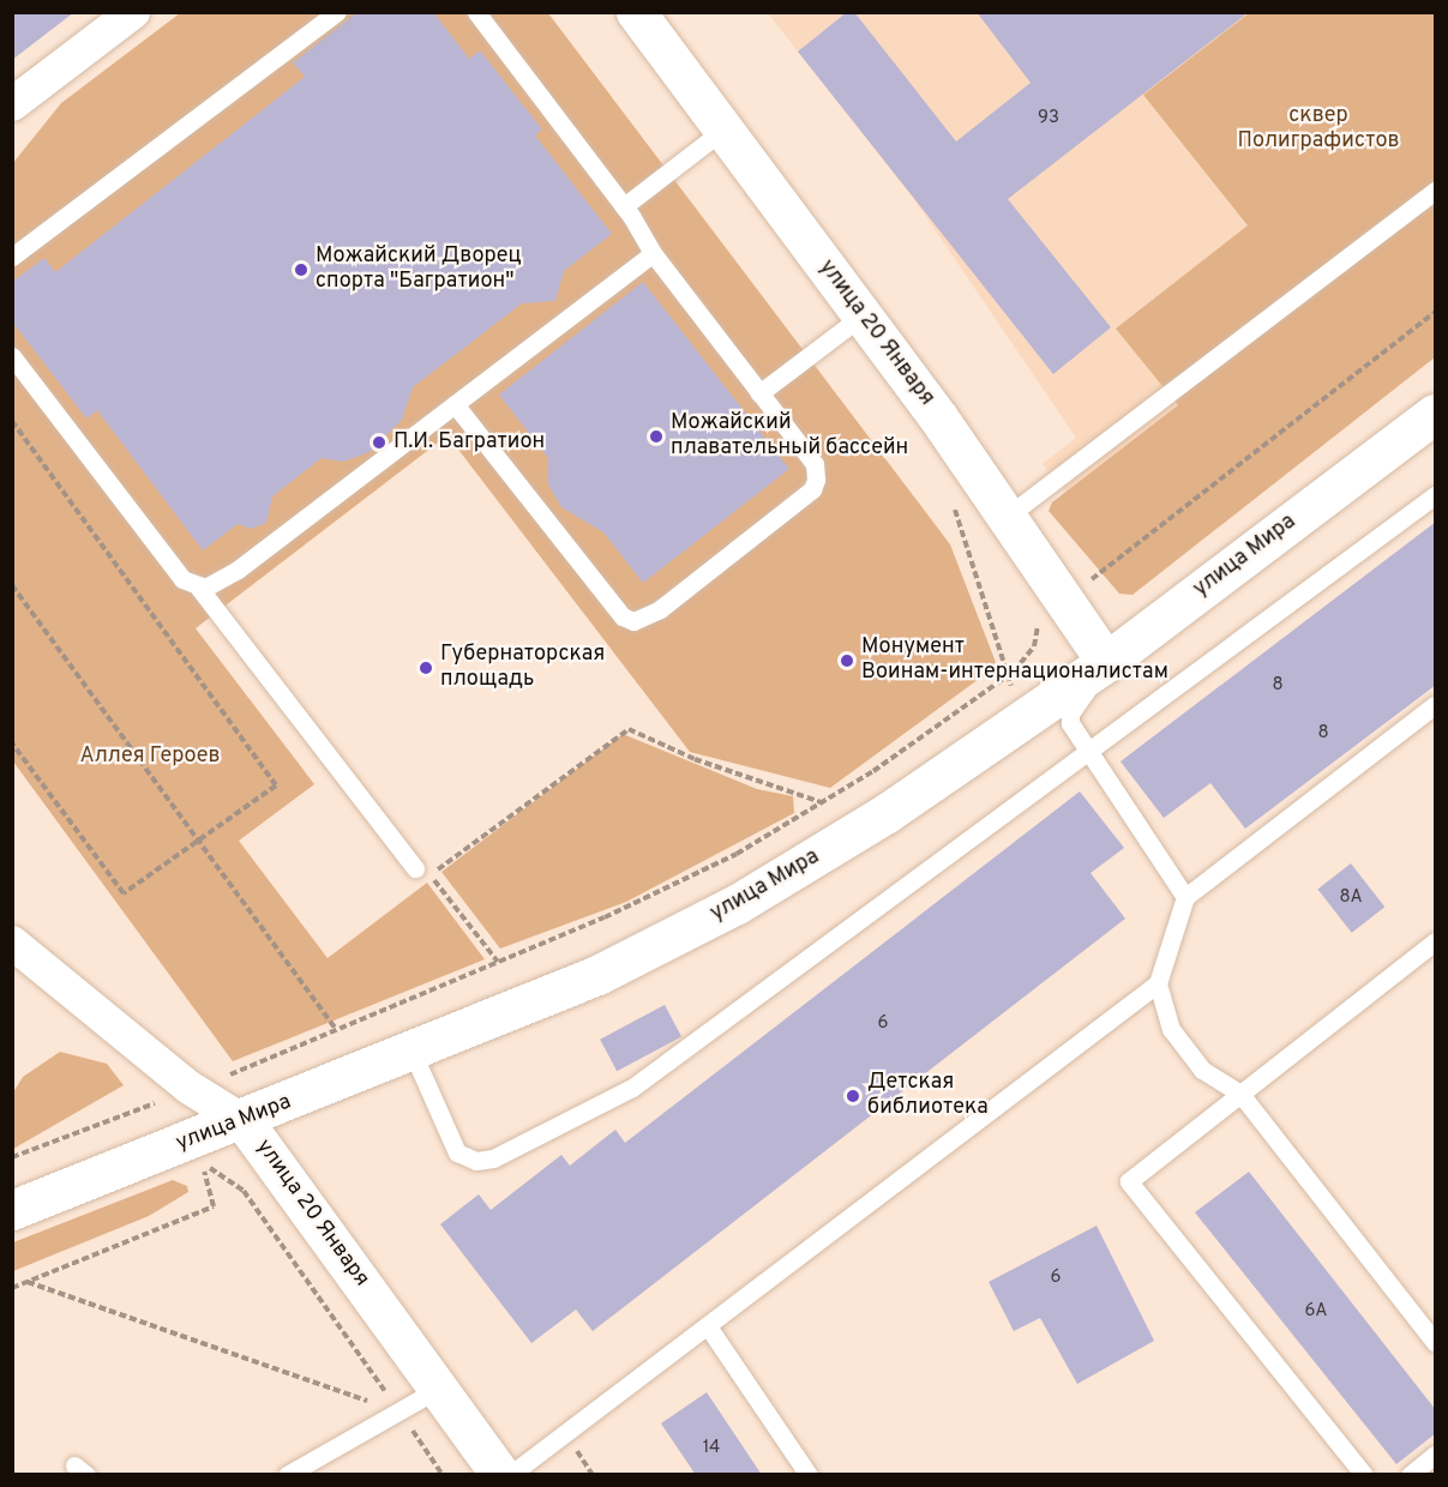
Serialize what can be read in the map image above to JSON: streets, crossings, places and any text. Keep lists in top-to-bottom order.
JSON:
{
  "streets": {
    "main road": ["улица 20 Января", "улица Мира"]
  },
  "crossings": [
    ["улица 20 Января", "улица Мира"]
  ],
  "parks": ["сквер Полиграфистов", "Аллея Героев"],
  "places": [
    "Можайский Дворец спорта \"Багратион\"",
    "Можайский плавательный бассейн",
    "П.И. Багратион",
    "Монумент Воинам-интернационалистам",
    "Губернаторская площадь",
    "Детская библиотека"
  ],
  "house_numbers": [
    "93",
    "8",
    "8",
    "8А",
    "6",
    "6",
    "6А",
    "14"
  ]
}
